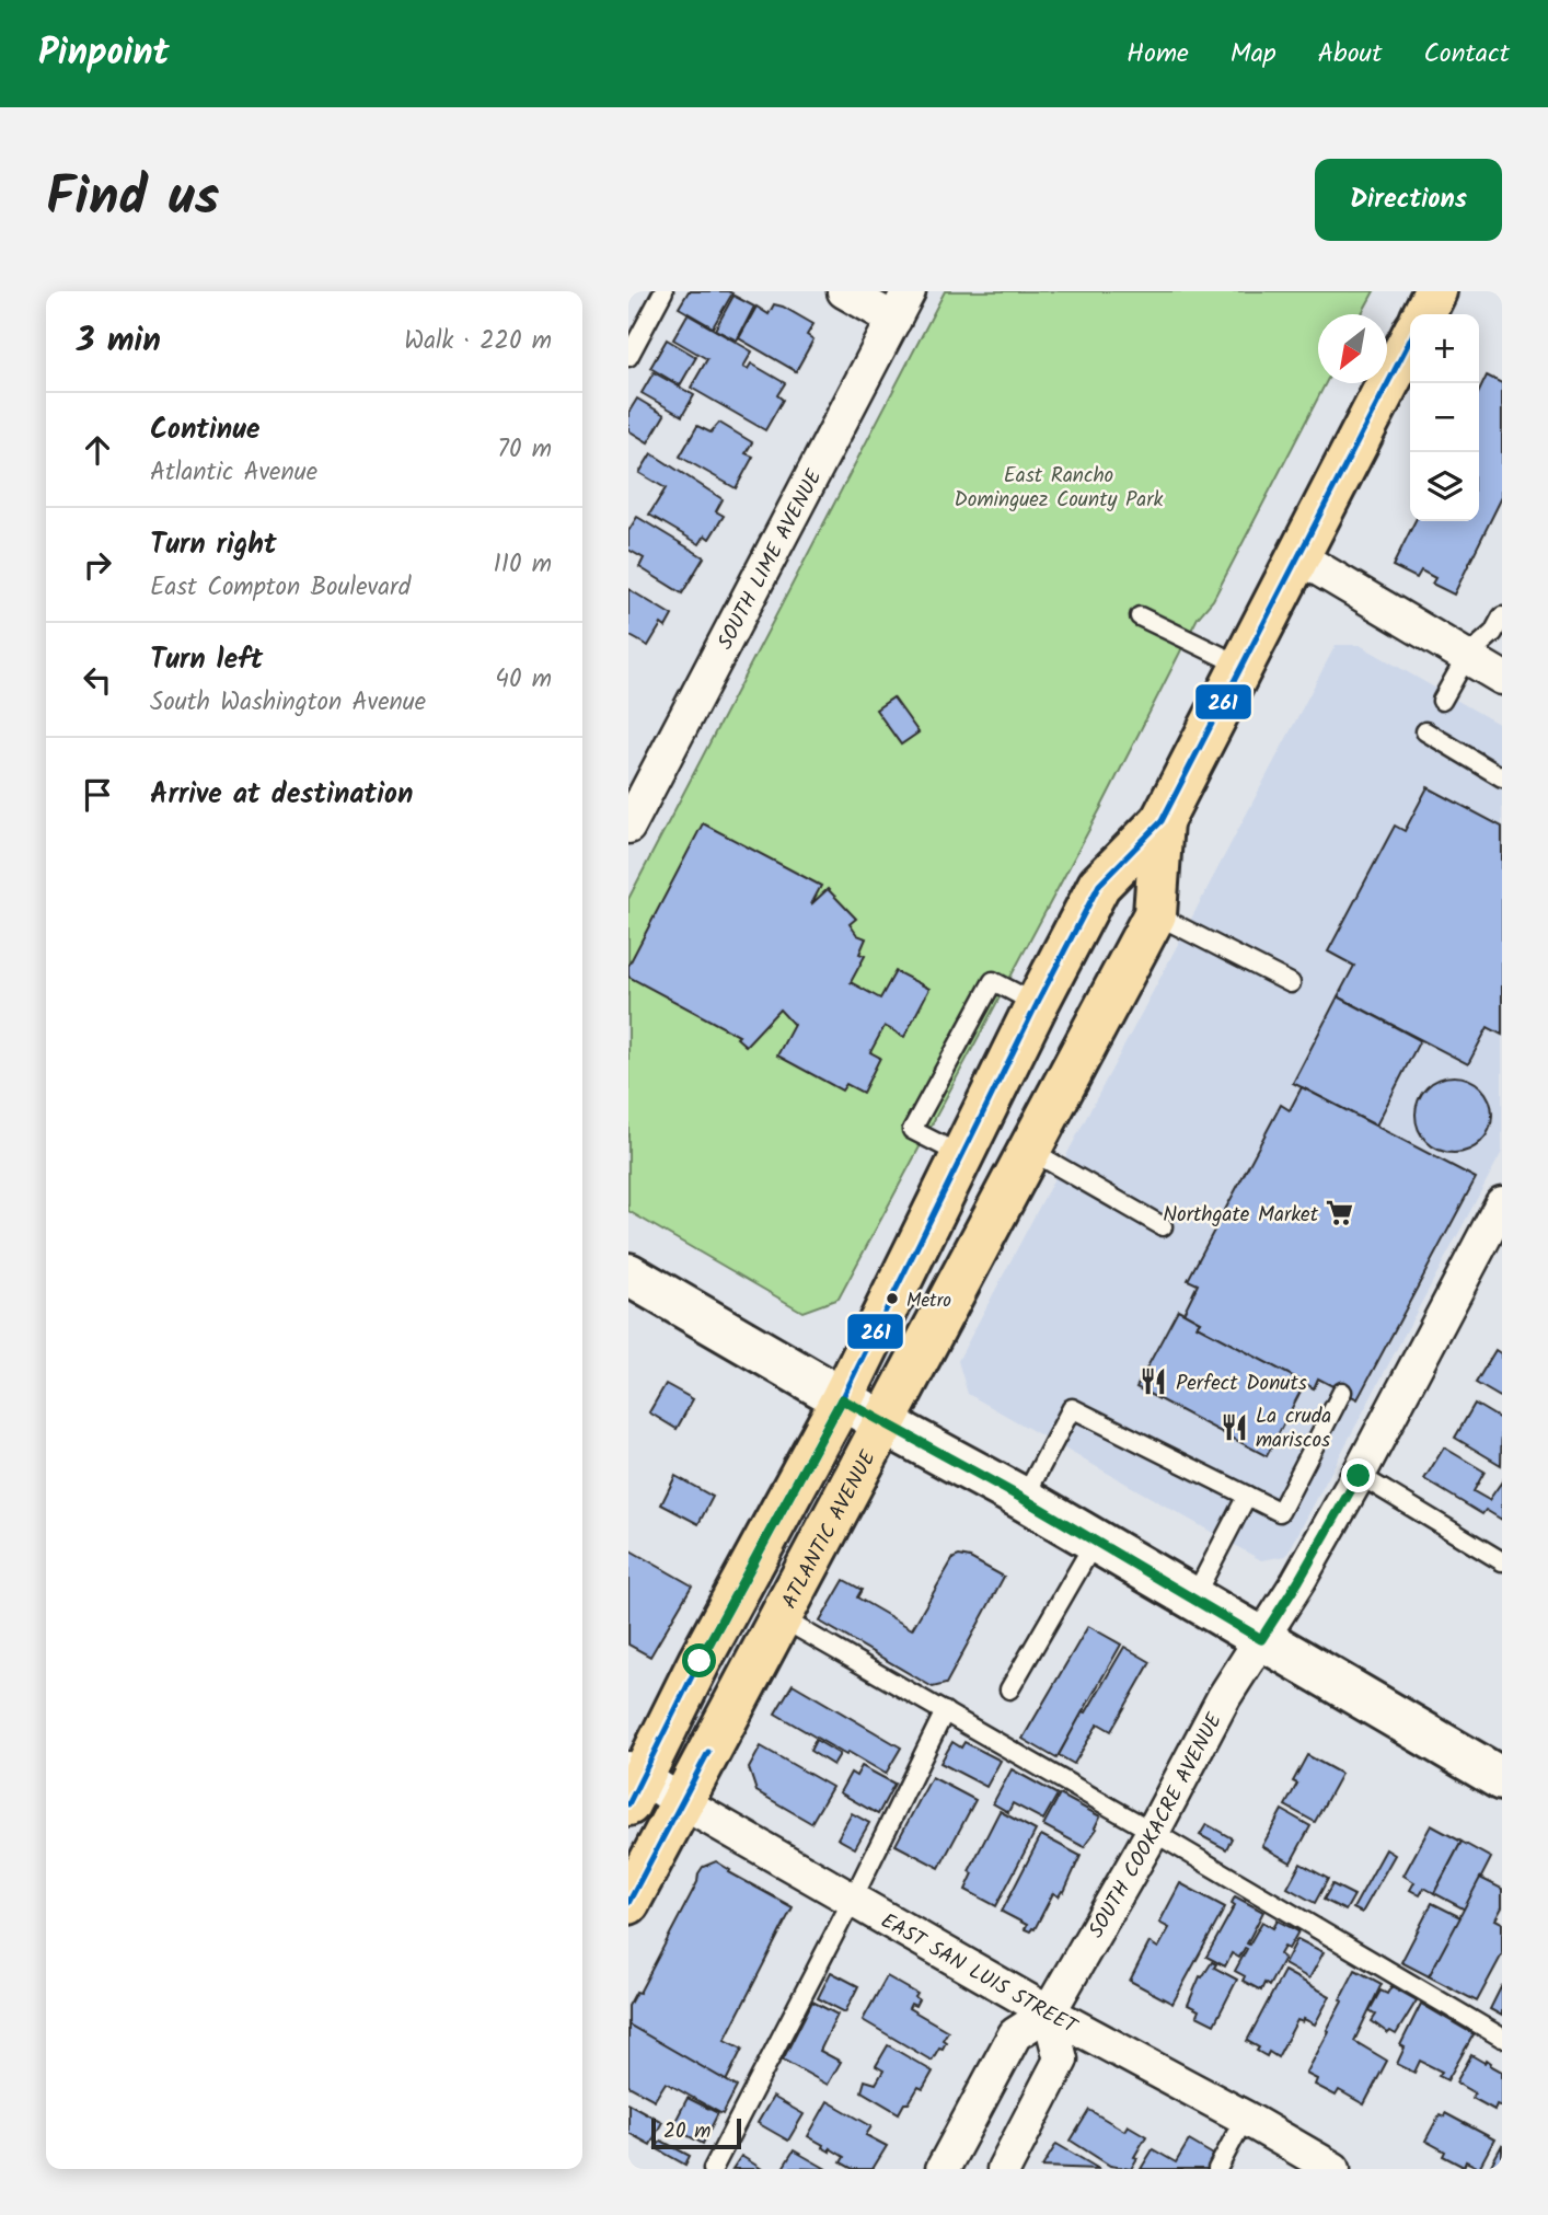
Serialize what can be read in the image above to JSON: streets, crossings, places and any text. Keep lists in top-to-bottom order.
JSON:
{
  "streets": {
    "main road": ["ATLANTIC AVENUE"],
    "street": ["SOUTH LIME AVENUE", "SOUTH COOKACRE AVENUE", "EAST SAN LUIS STREET"]
  },
  "crossings": [
    ["ATLANTIC AVENUE", "EAST SAN LUIS STREET"],
    ["SOUTH COOKACRE AVENUE", "EAST SAN LUIS STREET"]
  ],
  "parks": ["East Rancho Dominguez County Park"],
  "places": {
    "supermarket": ["Northgate Market"],
    "other": ["Metro"],
    "restaurant": ["Perfect Donuts", "La cruda mariscos"]
  },
  "lines": ["transit line 261"],
  "scale_bar": "20 m",
  "north": "bottom left",
  "page": {
    "header": "Pinpoint",
    "nav": [
      "Home",
      "Map",
      "About",
      "Contact"
    ],
    "title": "Find us",
    "buttons": "Directions",
    "heading": ["3 min", "Walk · 220 m"],
    "map_buttons": ["+", "−"],
    "list": [
      ["Continue", "Atlantic Avenue", "70 m"],
      ["Turn right", "East Compton Boulevard", "110 m"],
      ["Turn left", "South Washington Avenue", "40 m"],
      "Arrive at destination"
    ],
    "scale": "20 m"
  }
}
